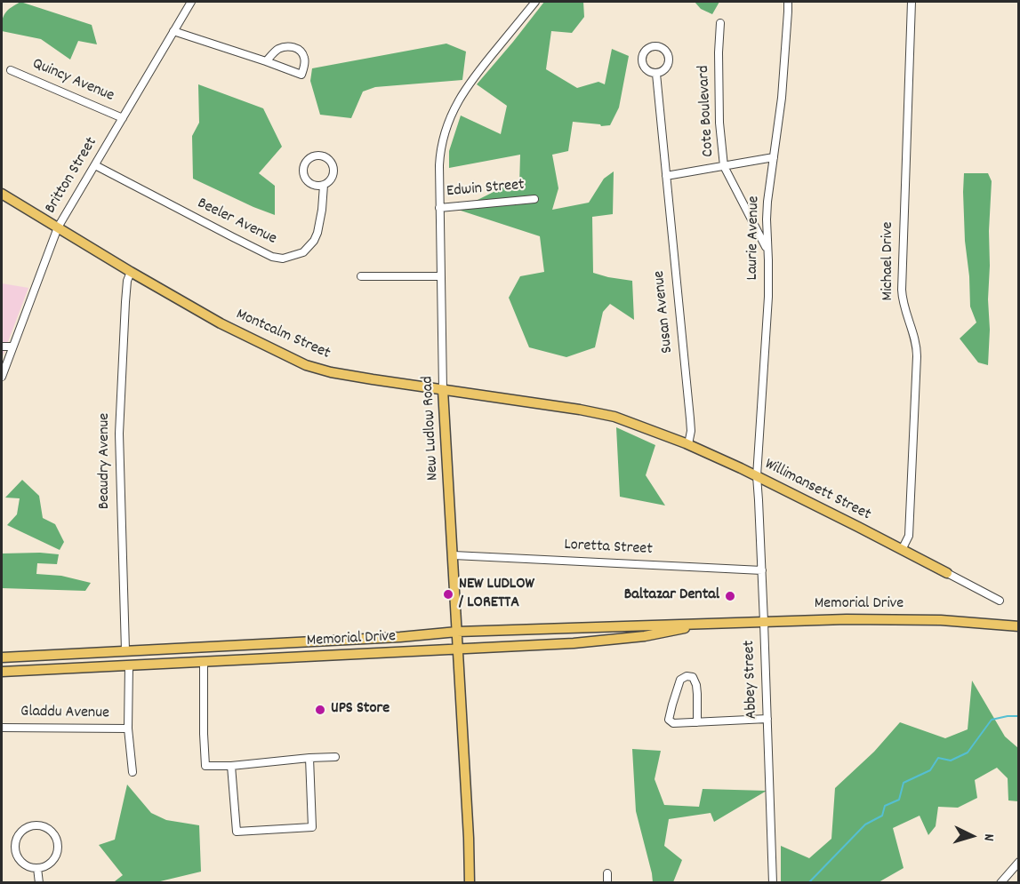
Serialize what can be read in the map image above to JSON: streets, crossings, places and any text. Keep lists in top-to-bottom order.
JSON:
{
  "streets": {
    "main road": [
      "Montcalm Street",
      "New Ludlow Road",
      "Willimansett Street",
      "Memorial Drive"
    ],
    "street": [
      "Quincy Avenue",
      "Cote Boulevard",
      "Britton Street",
      "Edwin Street",
      "Beeler Avenue",
      "Laurie Avenue",
      "Michael Drive",
      "Susan Avenue",
      "Beaudry Avenue",
      "Loretta Street",
      "Abbey Street",
      "Gladdu Avenue"
    ]
  },
  "crossings": [
    ["Quincy Avenue", "Britton Street"],
    ["Cote Boulevard", "Laurie Avenue"],
    ["Britton Street", "Beeler Avenue"],
    ["Britton Street", "Montcalm Street"],
    ["Edwin Street", "New Ludlow Road"],
    ["Laurie Avenue", "Willimansett Street"],
    ["Laurie Avenue", "Abbey Street"],
    ["Michael Drive", "Willimansett Street"],
    ["Susan Avenue", "Willimansett Street"],
    ["Montcalm Street", "New Ludlow Road"],
    ["Montcalm Street", "Beaudry Avenue"],
    ["Montcalm Street", "Willimansett Street"],
    ["New Ludlow Road", "Loretta Street"],
    ["New Ludlow Road", "Memorial Drive"],
    ["Beaudry Avenue", "Memorial Drive"],
    ["Willimansett Street", "Abbey Street"],
    ["Loretta Street", "Abbey Street"],
    ["Memorial Drive", "Abbey Street"]
  ],
  "places": ["NEW LUDLOW / LORETTA", "Baltazar Dental", "UPS Store"],
  "north": "right"
}
